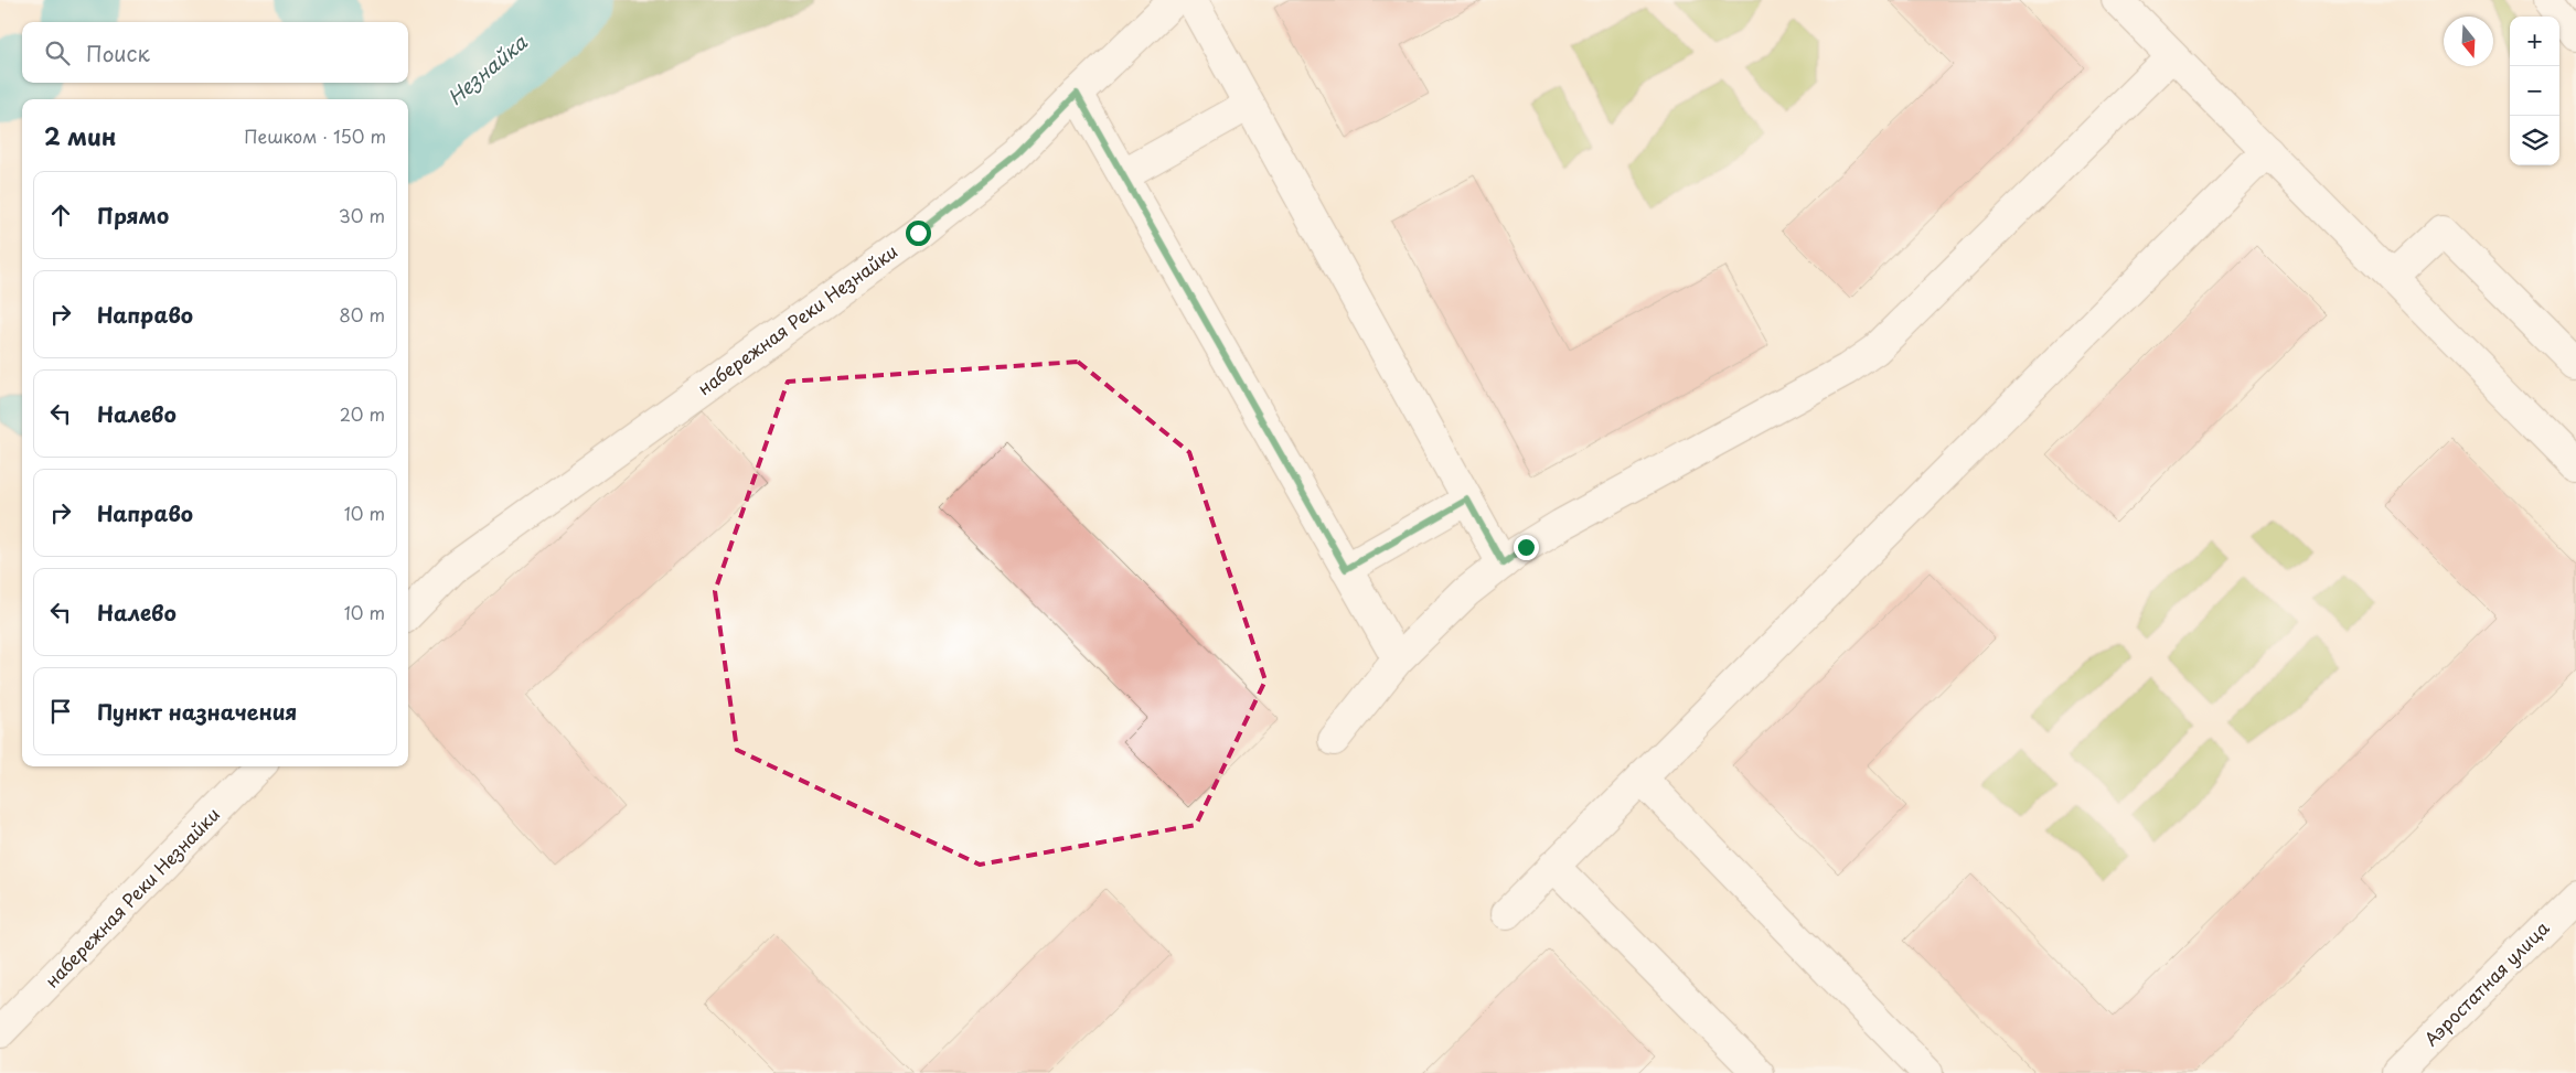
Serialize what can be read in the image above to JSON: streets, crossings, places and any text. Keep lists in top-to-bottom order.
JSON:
{
  "streets": {
    "street": ["набережная Реки Незнайки", "Аэростатная улица"]
  },
  "water": ["Незнайка"],
  "north": "bottom",
  "page": {
    "map_buttons": ["+", "−"],
    "search": "Поиск",
    "heading": ["2 мин", "Пешком · 150 m"],
    "list": [
      ["Прямо", "30 m"],
      ["Направо", "80 m"],
      ["Налево", "20 m"],
      ["Направо", "10 m"],
      ["Налево", "10 m"],
      "Пункт назначения"
    ]
  }
}
